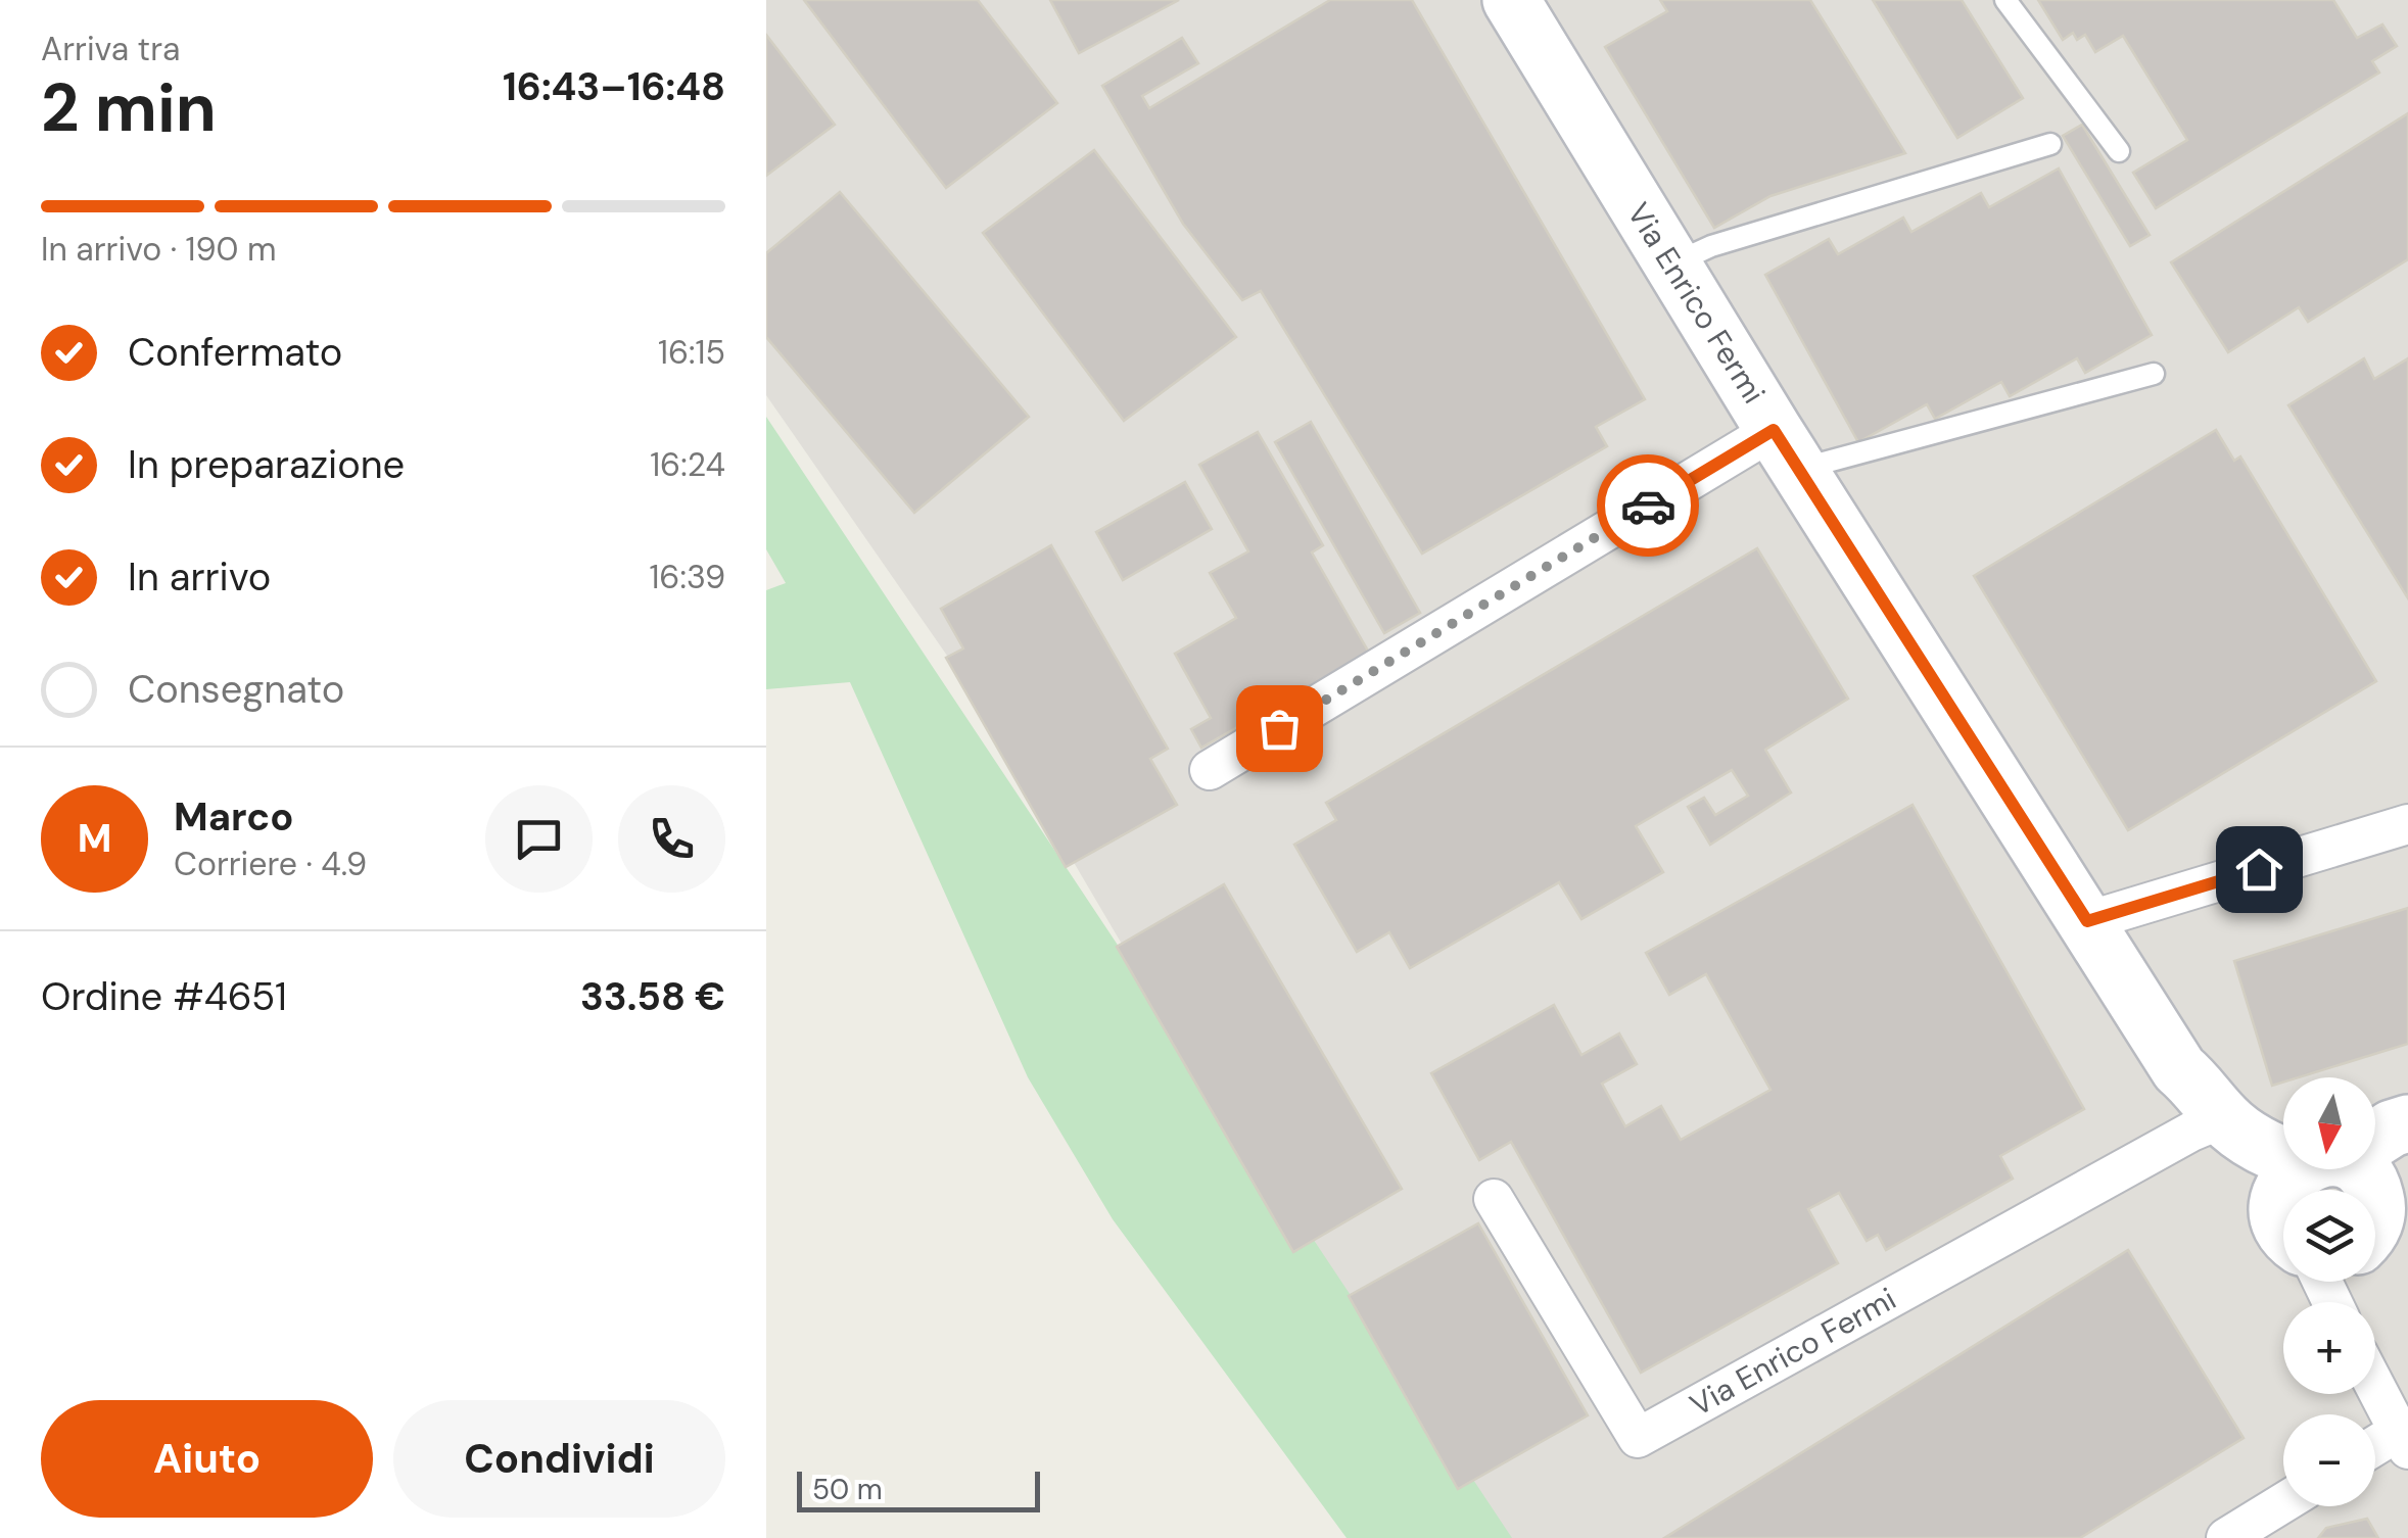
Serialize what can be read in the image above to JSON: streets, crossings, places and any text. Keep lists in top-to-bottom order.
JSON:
{
  "streets": {
    "street": ["Via Enrico Fermi"]
  },
  "scale_bar": "50 m",
  "north": "bottom",
  "page": {
    "heading": ["2 min", "Arriva tra", "16:43–16:48"],
    "panel": [
      "Marco",
      "Corriere · 4.9",
      "Ordine #4651",
      "33.58 €"
    ],
    "bar": "In arrivo · 190 m",
    "list": [
      ["Confermato", "16:15"],
      ["In preparazione", "16:24"],
      ["In arrivo", "16:39"],
      "Consegnato"
    ],
    "round": "M",
    "map_buttons": ["+", "−"],
    "buttons": ["Aiuto", "Condividi"],
    "scale": "50 m"
  }
}
